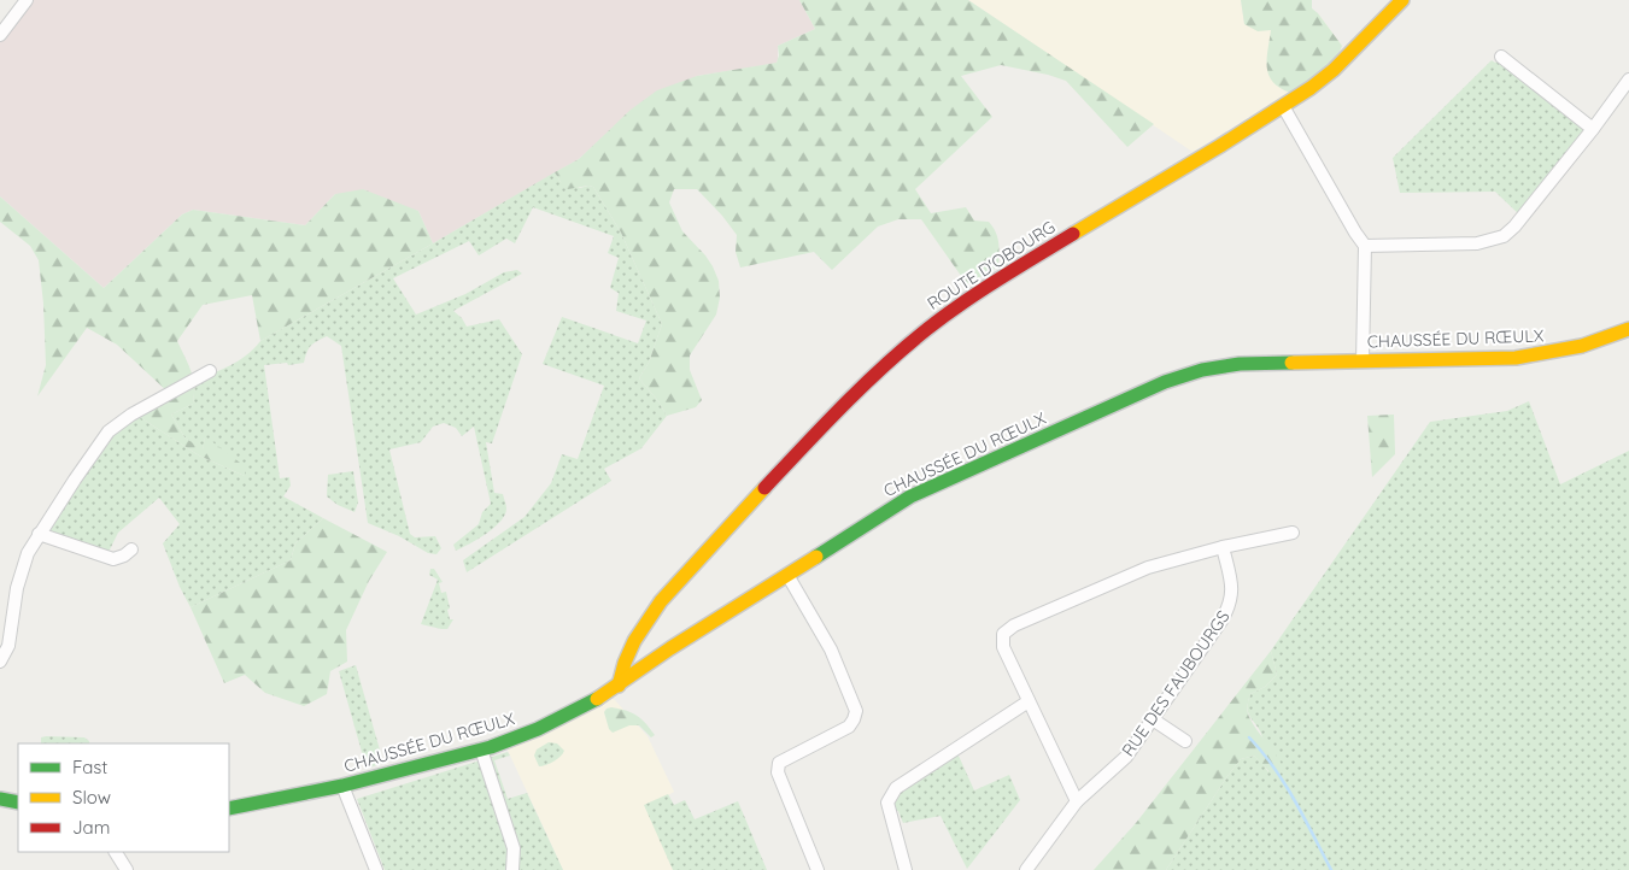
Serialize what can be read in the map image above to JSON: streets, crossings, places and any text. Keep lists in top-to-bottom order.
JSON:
{
  "streets": {
    "main road": ["ROUTE D'OBOURG", "CHAUSSÉE DU RŒULX"],
    "street": ["RUE DES FAUBOURGS"]
  },
  "crossings": [
    ["ROUTE D'OBOURG", "CHAUSSÉE DU RŒULX"]
  ],
  "legend": ["Fast", "Slow", "Jam"]
}
